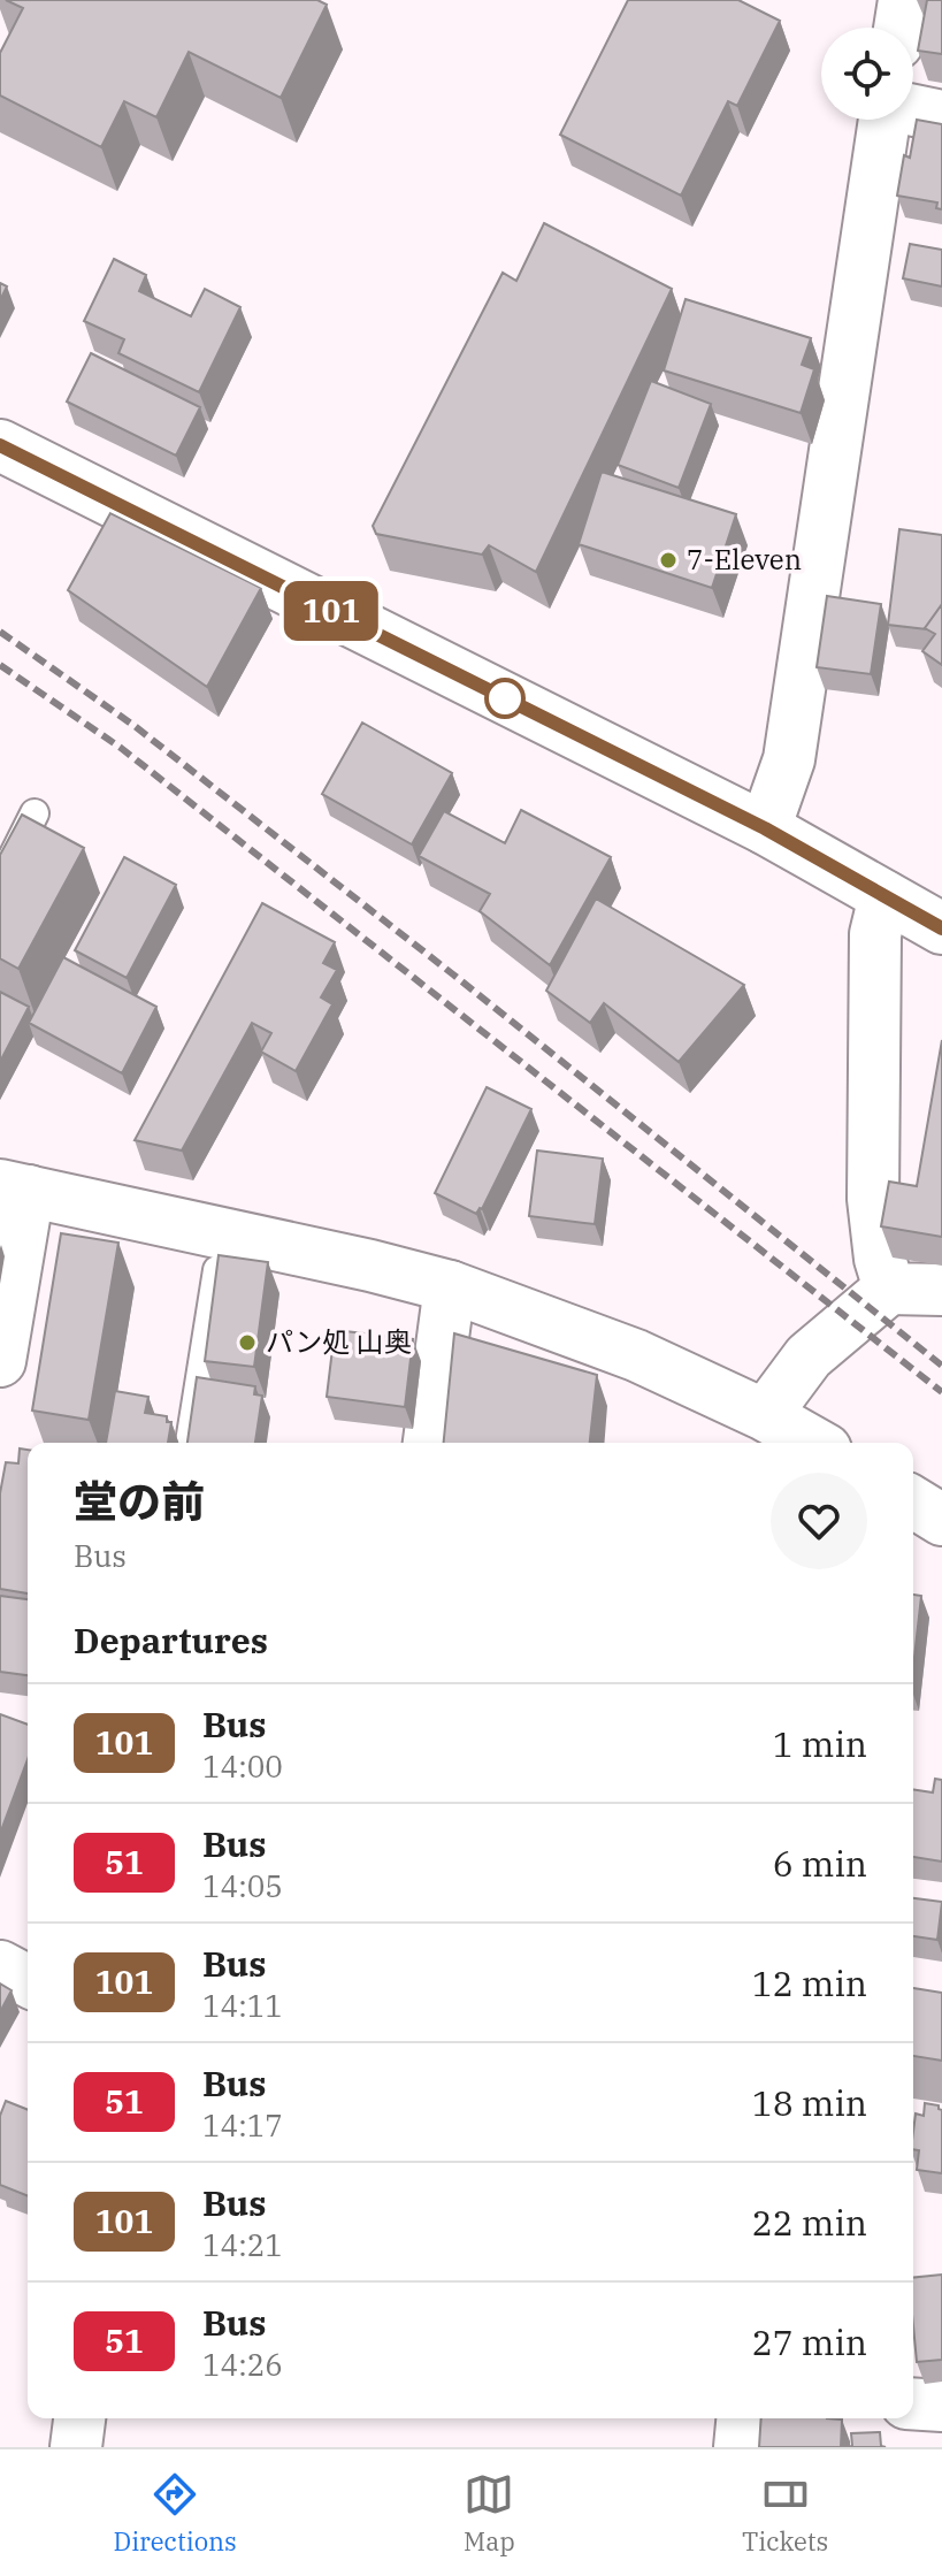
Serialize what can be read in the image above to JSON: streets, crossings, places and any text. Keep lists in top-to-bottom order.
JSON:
{
  "places": ["7-Eleven", "パン処 山奥"],
  "lines": ["bus line 101"],
  "page": {
    "on_map": "101",
    "heading": [
      ["堂の前", "Bus"],
      "Departures"
    ],
    "list": [
      {
        "mark": "101",
        "name": "Bus",
        "note": "14:00",
        "value": "1 min"
      },
      {
        "mark": "51",
        "name": "Bus",
        "note": "14:05",
        "value": "6 min"
      },
      {
        "mark": "101",
        "name": "Bus",
        "note": "14:11",
        "value": "12 min"
      },
      {
        "mark": "51",
        "name": "Bus",
        "note": "14:17",
        "value": "18 min"
      },
      {
        "mark": "101",
        "name": "Bus",
        "note": "14:21",
        "value": "22 min"
      },
      {
        "mark": "51",
        "name": "Bus",
        "note": "14:26",
        "value": "27 min"
      }
    ],
    "tabs": ["Directions", "Map", "Tickets"]
  }
}
